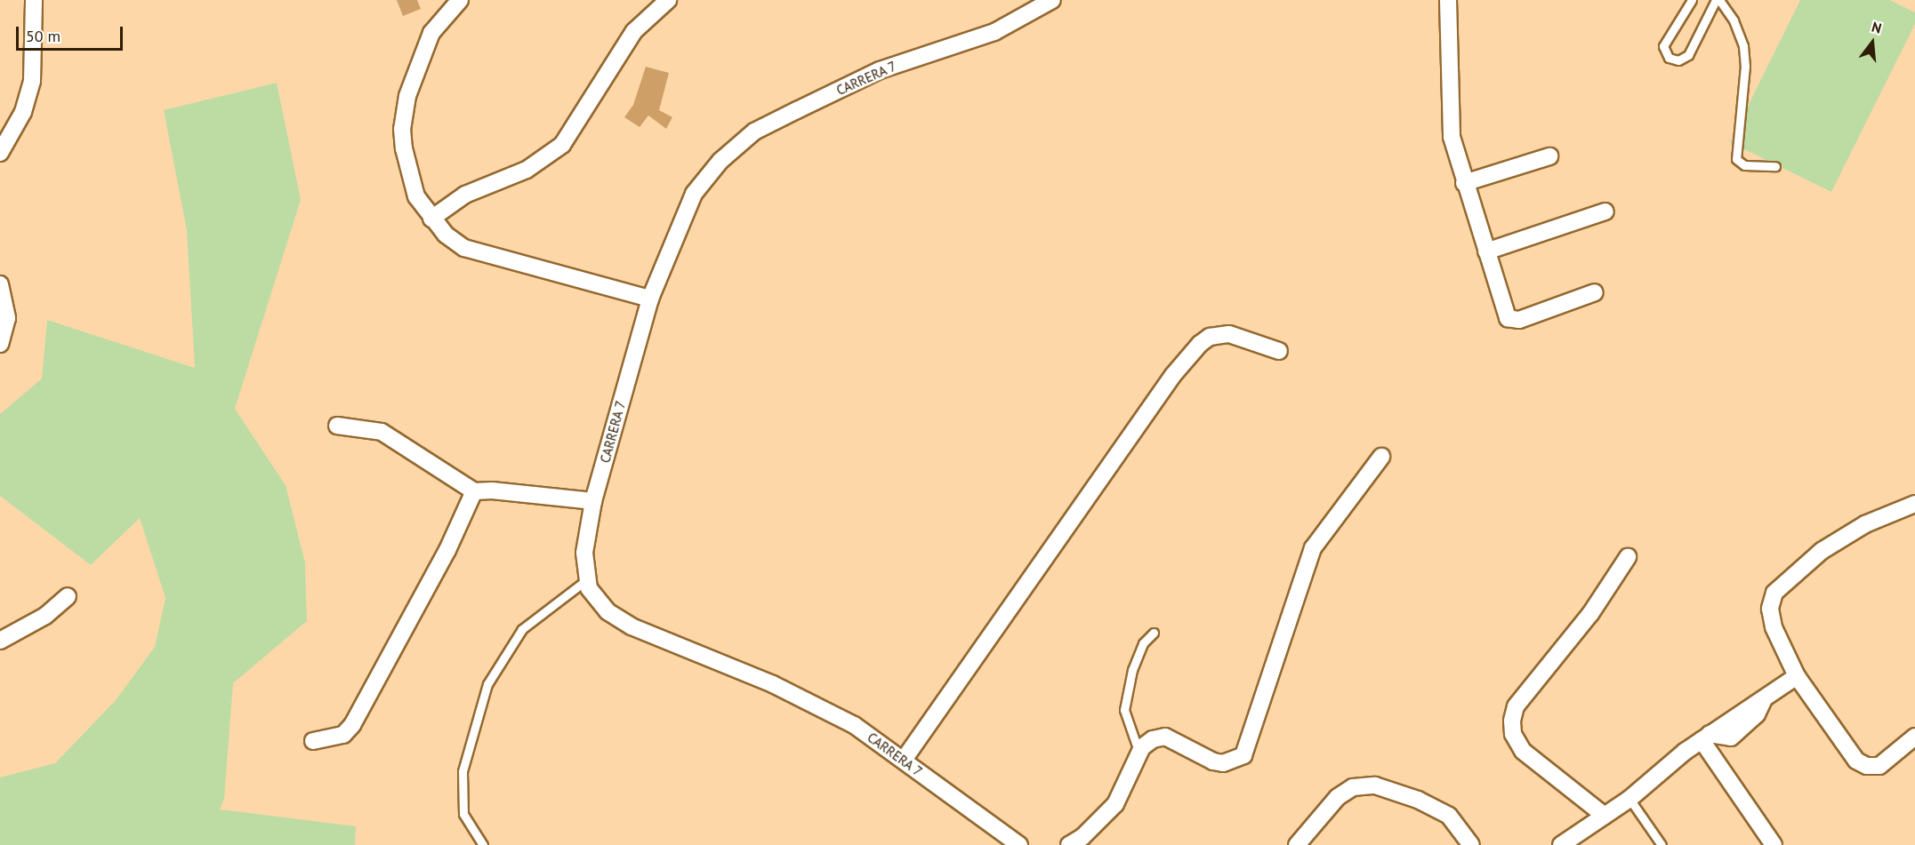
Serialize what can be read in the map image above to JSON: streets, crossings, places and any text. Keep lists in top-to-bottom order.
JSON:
{
  "streets": {
    "street": ["CARRERA 7"]
  },
  "scale_bar": "50 m",
  "north": "top"
}
